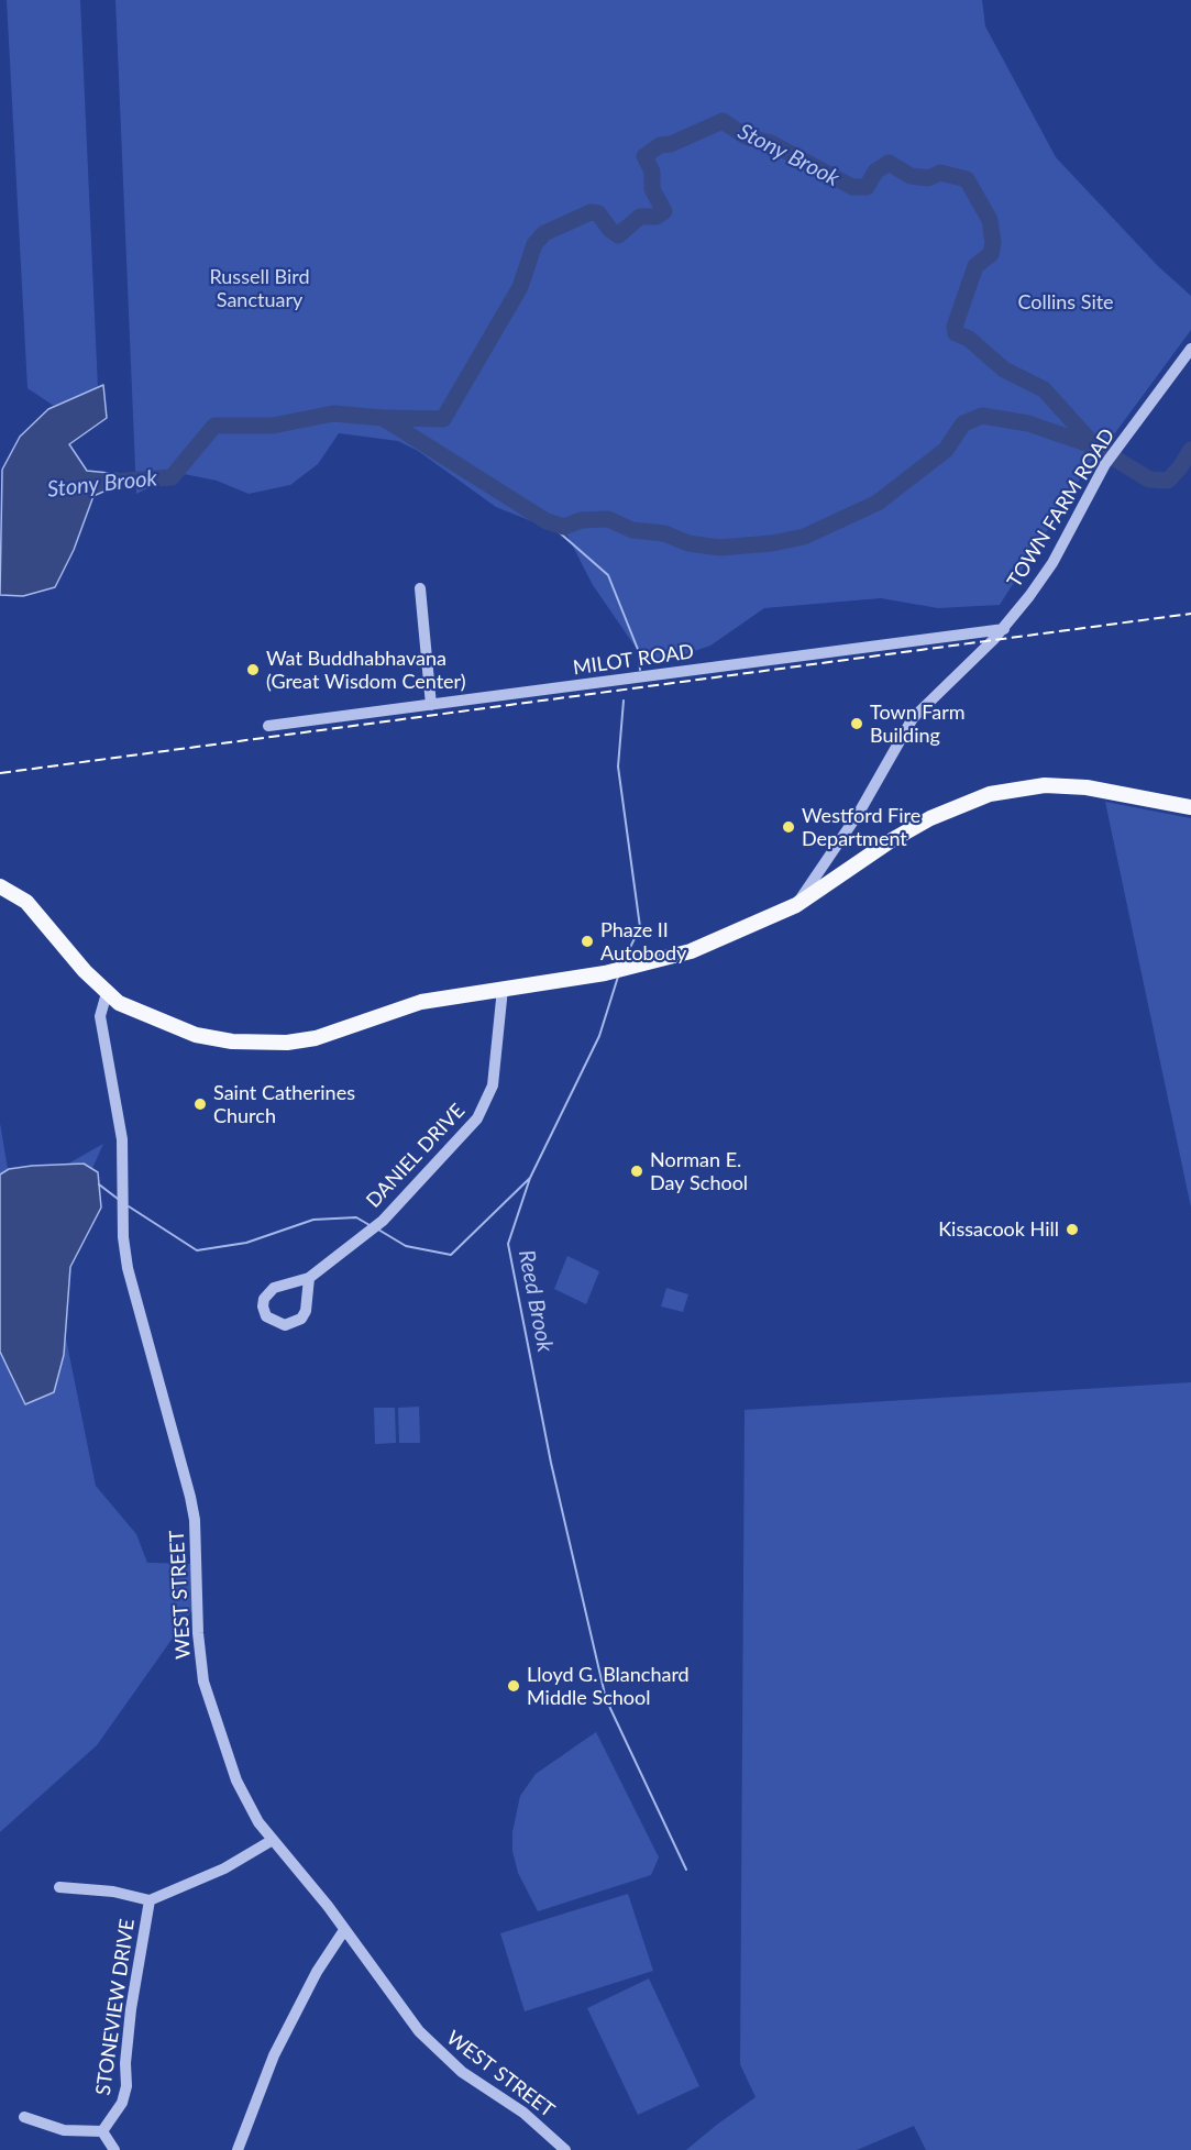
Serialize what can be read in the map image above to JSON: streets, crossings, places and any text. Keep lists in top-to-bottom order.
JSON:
{
  "streets": {
    "street": [
      "TOWN FARM ROAD",
      "MILOT ROAD",
      "DANIEL DRIVE",
      "WEST STREET",
      "STONEVIEW DRIVE"
    ]
  },
  "crossings": [
    ["TOWN FARM ROAD", "MILOT ROAD"],
    ["WEST STREET", "STONEVIEW DRIVE"]
  ],
  "water": ["Stony Brook", "Reed Brook"],
  "parks": ["Russell Bird Sanctuary", "Collins Site"],
  "places": [
    "Wat Buddhabhavana (Great Wisdom Center)",
    "Town Farm Building",
    "Westford Fire Department",
    "Phaze II Autobody",
    "Saint Catherines Church",
    "Norman E. Day School",
    "Kissacook Hill",
    "Lloyd G. Blanchard Middle School"
  ]
}
